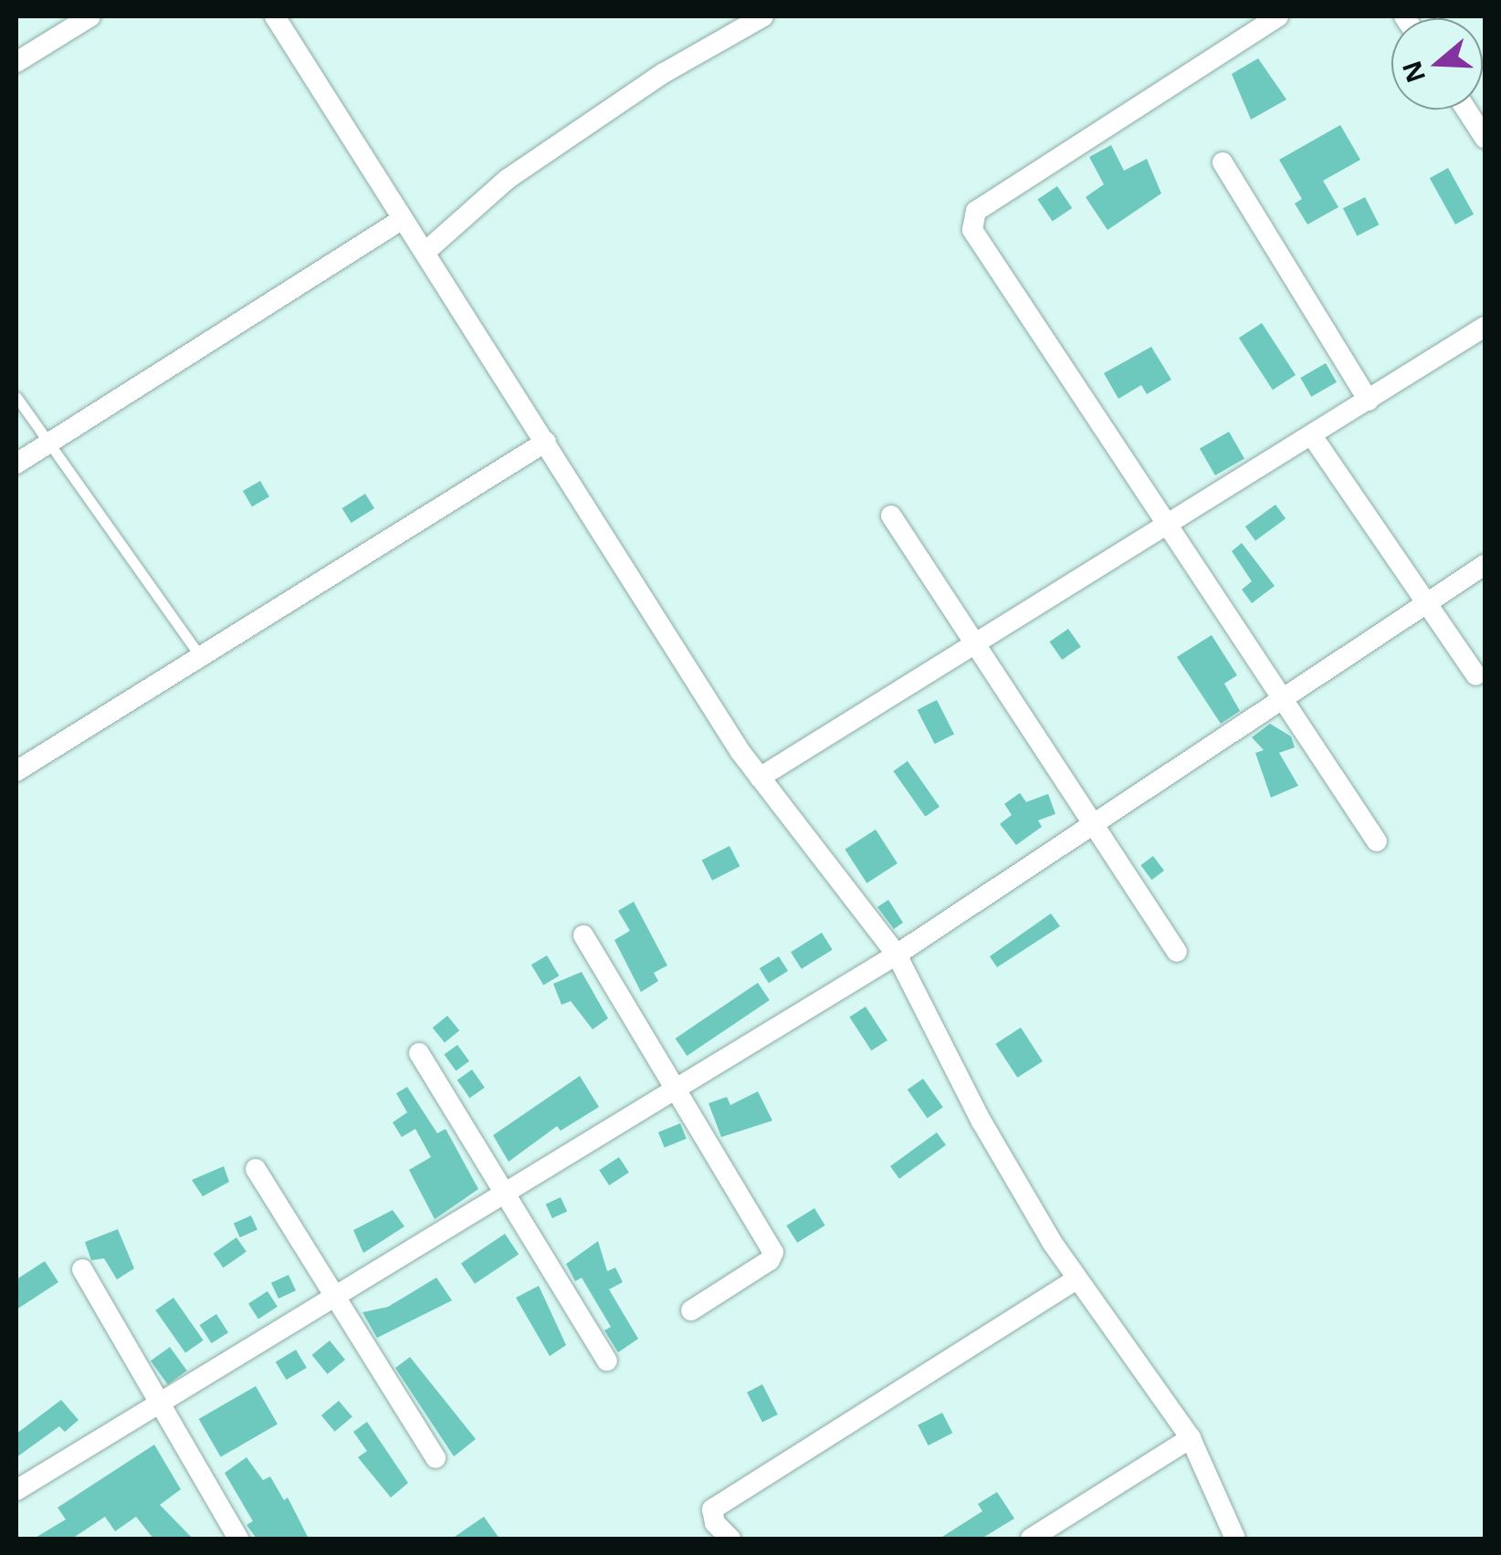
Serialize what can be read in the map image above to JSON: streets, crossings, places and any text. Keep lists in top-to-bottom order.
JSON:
{
  "north": "left"
}
